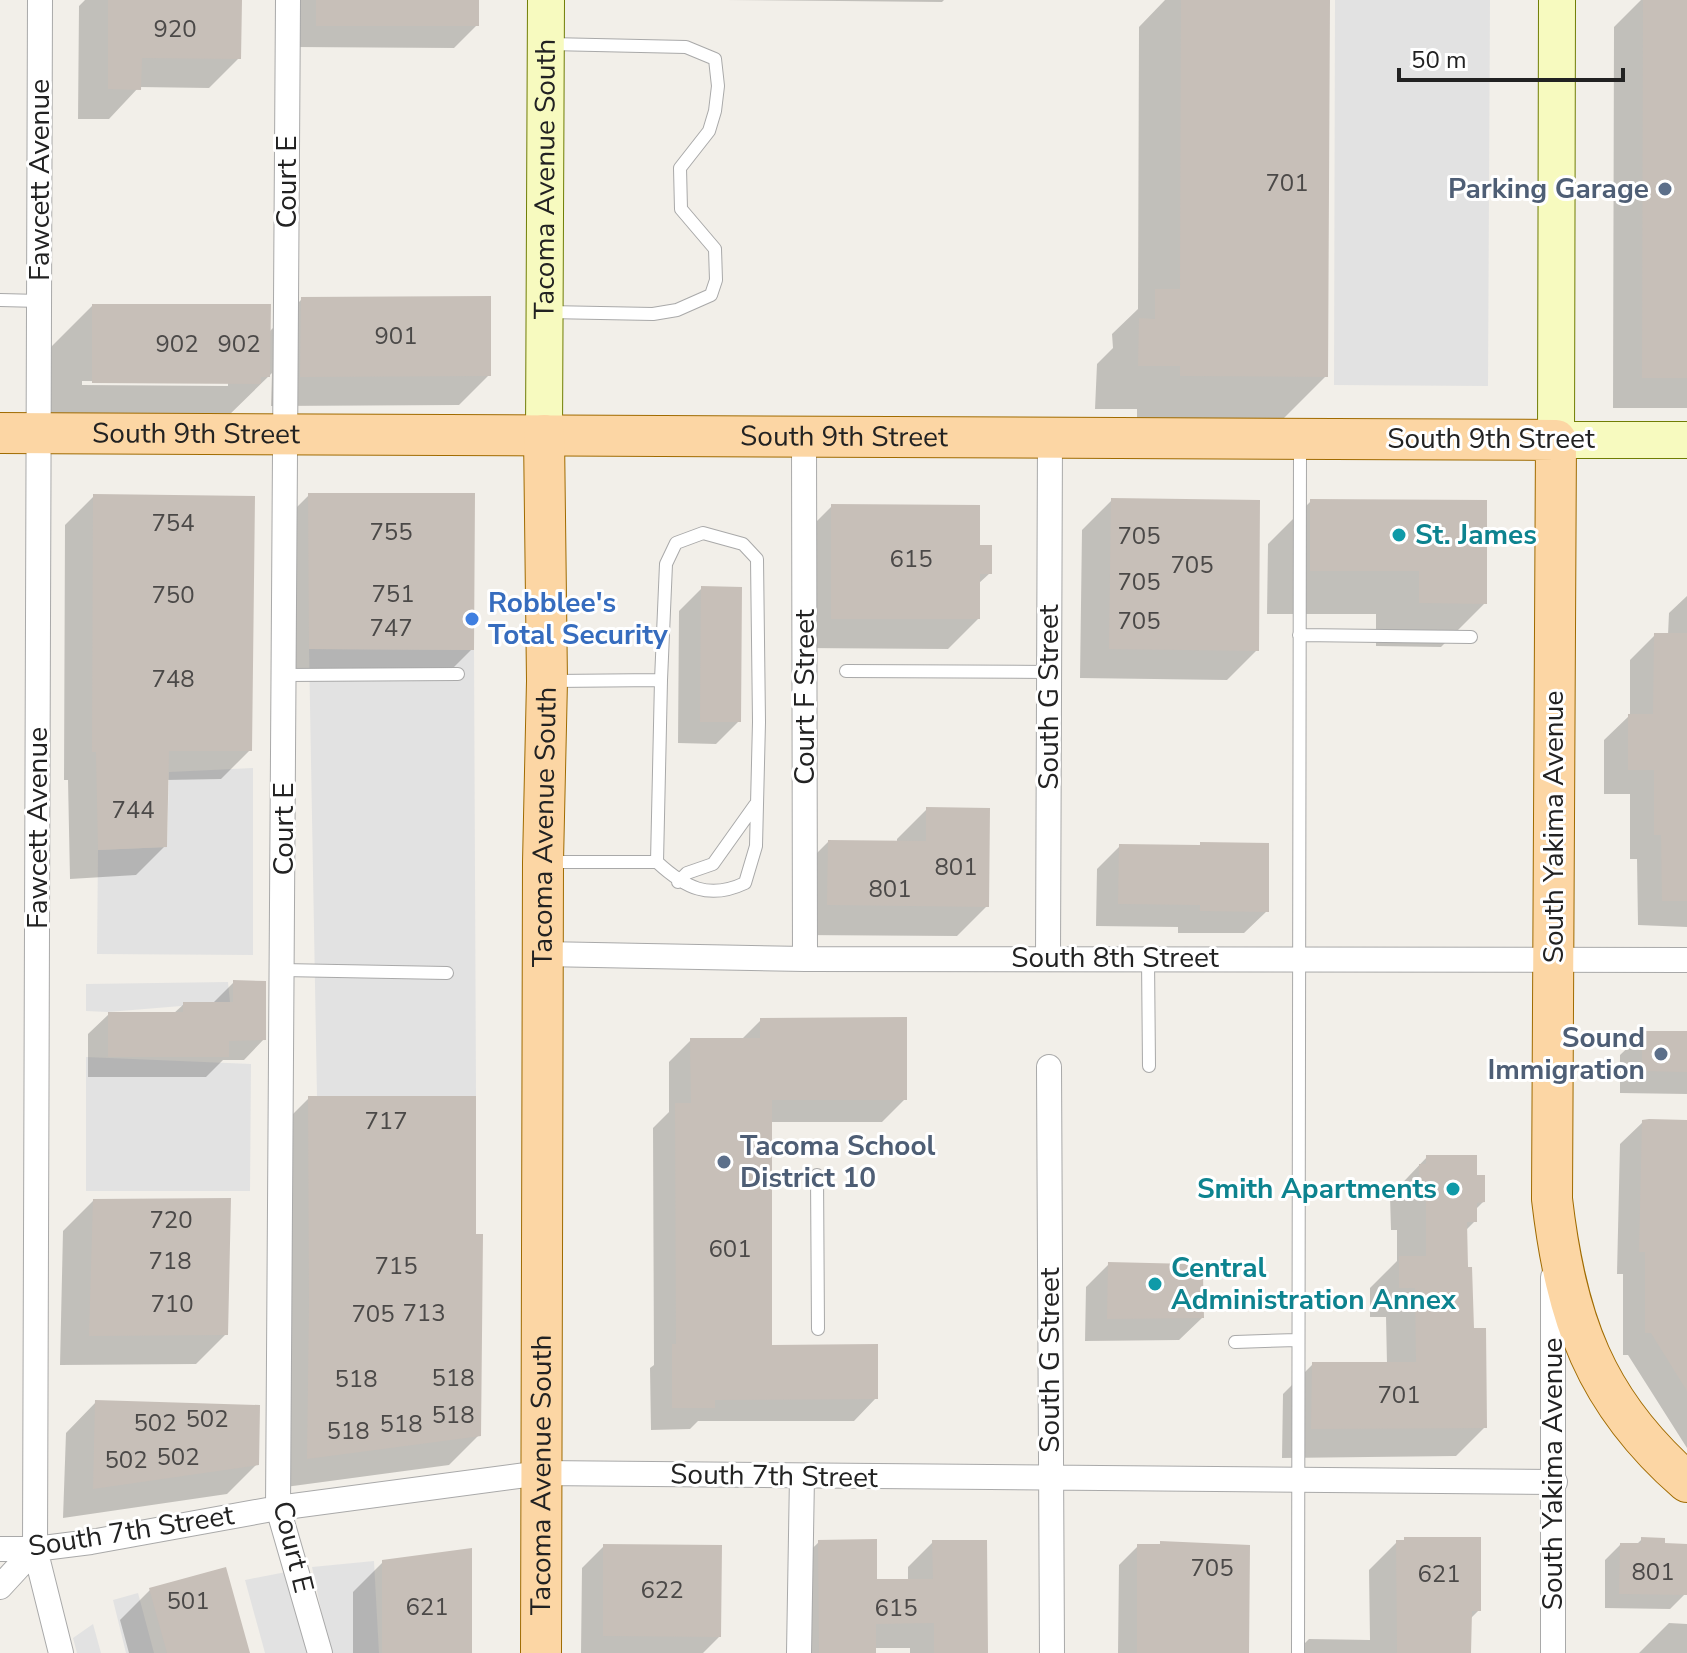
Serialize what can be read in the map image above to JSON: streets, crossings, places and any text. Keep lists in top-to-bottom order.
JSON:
{
  "streets": {
    "main road": ["Tacoma Avenue South", "South 9th Street", "South Yakima Avenue"],
    "street": [
      "Fawcett Avenue",
      "Court E",
      "Court F Street",
      "South G Street",
      "South 8th Street",
      "South 7th Street"
    ]
  },
  "crossings": [
    ["Tacoma Avenue South", "South 9th Street"],
    ["Tacoma Avenue South", "South 8th Street"],
    ["Tacoma Avenue South", "South 7th Street"],
    ["Fawcett Avenue", "South 9th Street"],
    ["Fawcett Avenue", "South 7th Street"],
    ["Court E", "South 9th Street"],
    ["Court E", "South 7th Street"],
    ["South 9th Street", "Court F Street"],
    ["South 9th Street", "South G Street"],
    ["South 9th Street", "South Yakima Avenue"],
    ["Court F Street", "South 8th Street"],
    ["South G Street", "South 8th Street"],
    ["South G Street", "South 7th Street"],
    ["South Yakima Avenue", "South 8th Street"],
    ["South Yakima Avenue", "South 7th Street"]
  ],
  "places": [
    "Parking Garage",
    "St. James",
    "Robblee's Total Security",
    "Sound Immigration",
    "Tacoma School District 10",
    "Smith Apartments",
    "Central Administration Annex"
  ],
  "house_numbers": [
    "920",
    "701",
    "901",
    "902",
    "902",
    "754",
    "755",
    "705",
    "615",
    "705",
    "705",
    "751",
    "750",
    "705",
    "747",
    "748",
    "744",
    "801",
    "801",
    "717",
    "720",
    "601",
    "718",
    "715",
    "710",
    "713",
    "705",
    "518",
    "518",
    "701",
    "518",
    "502",
    "502",
    "518",
    "518",
    "502",
    "502",
    "705",
    "801",
    "621",
    "622",
    "501",
    "621",
    "615"
  ],
  "scale_bar": "50 m"
}
